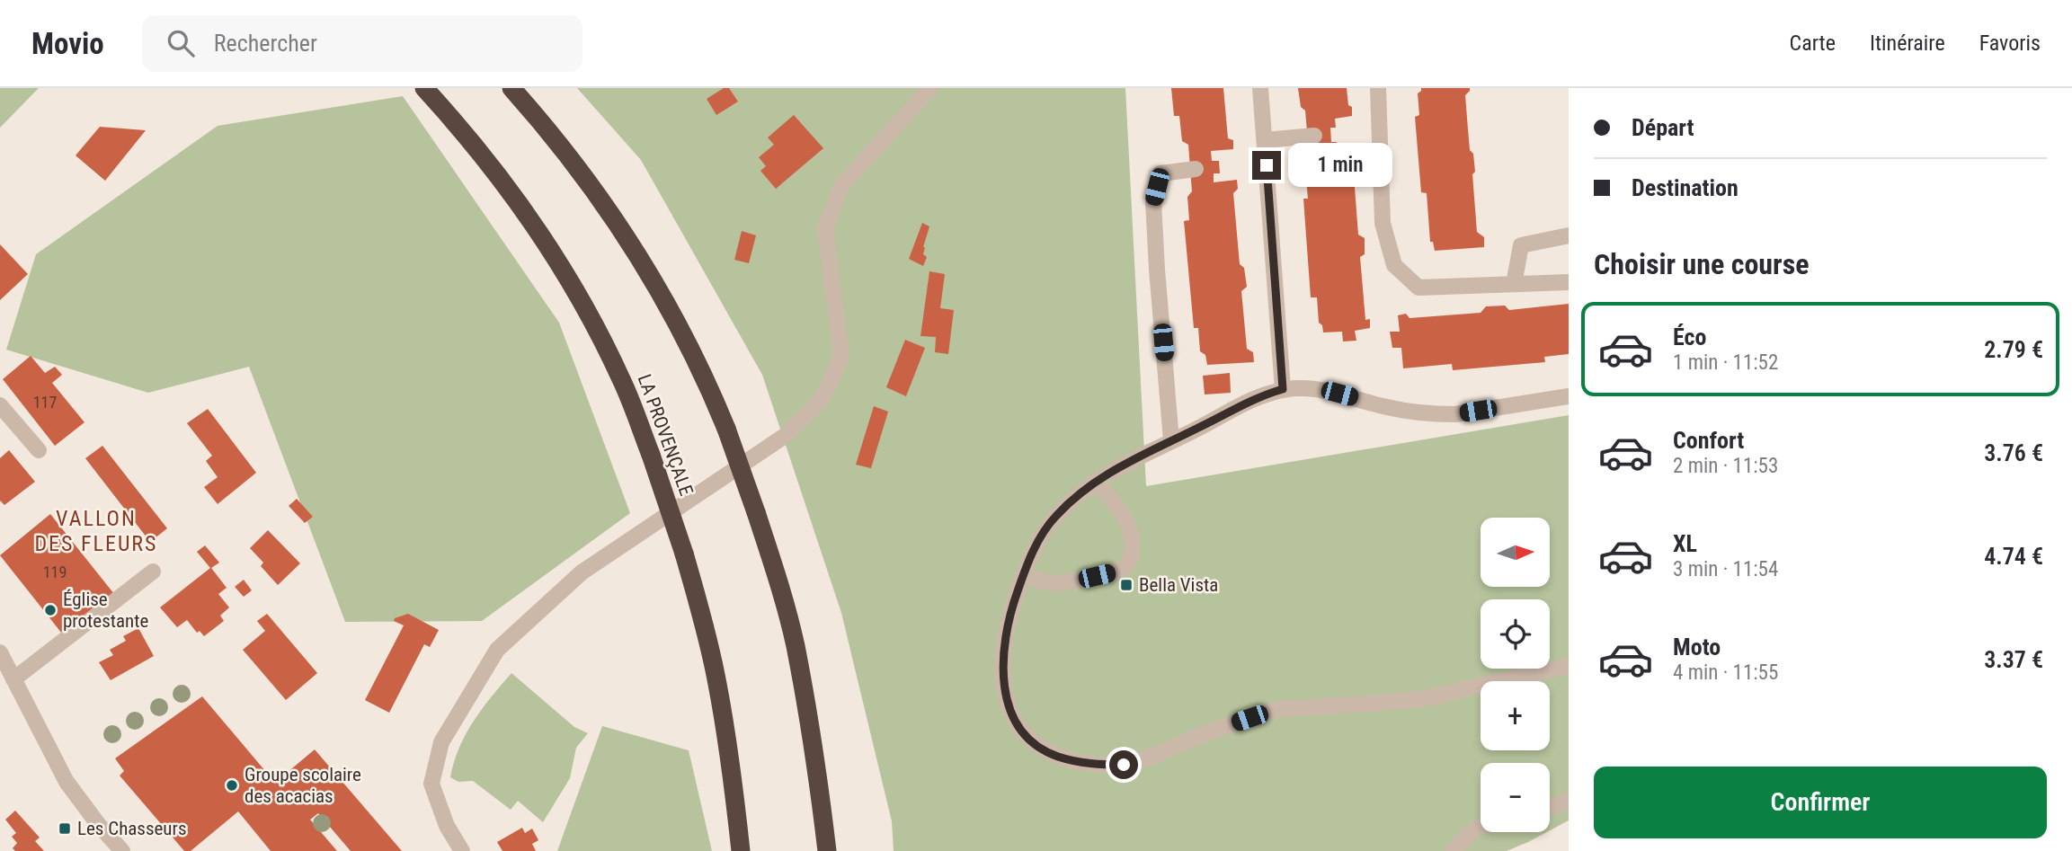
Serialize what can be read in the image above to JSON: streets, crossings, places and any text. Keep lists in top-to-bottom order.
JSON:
{
  "streets": {
    "highway": ["LA PROVENÇALE"]
  },
  "districts": ["VALLON DES FLEURS"],
  "places": {
    "transit": ["Bella Vista", "Les Chasseurs"],
    "other": ["Église protestante", "Groupe scolaire des acacias"]
  },
  "house_numbers": ["117", "119"],
  "north": "right",
  "page": {
    "header": "Movio",
    "search": "Rechercher",
    "nav": ["Carte", "Itinéraire", "Favoris"],
    "banner": ["Départ", "Destination"],
    "bubble": "1 min",
    "heading": "Choisir une course",
    "list": [
      {
        "name": "Éco",
        "note": "1 min · 11:52",
        "value": "2.79 €"
      },
      {
        "name": "Confort",
        "note": "2 min · 11:53",
        "value": "3.76 €"
      },
      {
        "name": "XL",
        "note": "3 min · 11:54",
        "value": "4.74 €"
      },
      {
        "name": "Moto",
        "note": "4 min · 11:55",
        "value": "3.37 €"
      }
    ],
    "map_buttons": ["+", "−"],
    "buttons": "Confirmer"
  }
}
